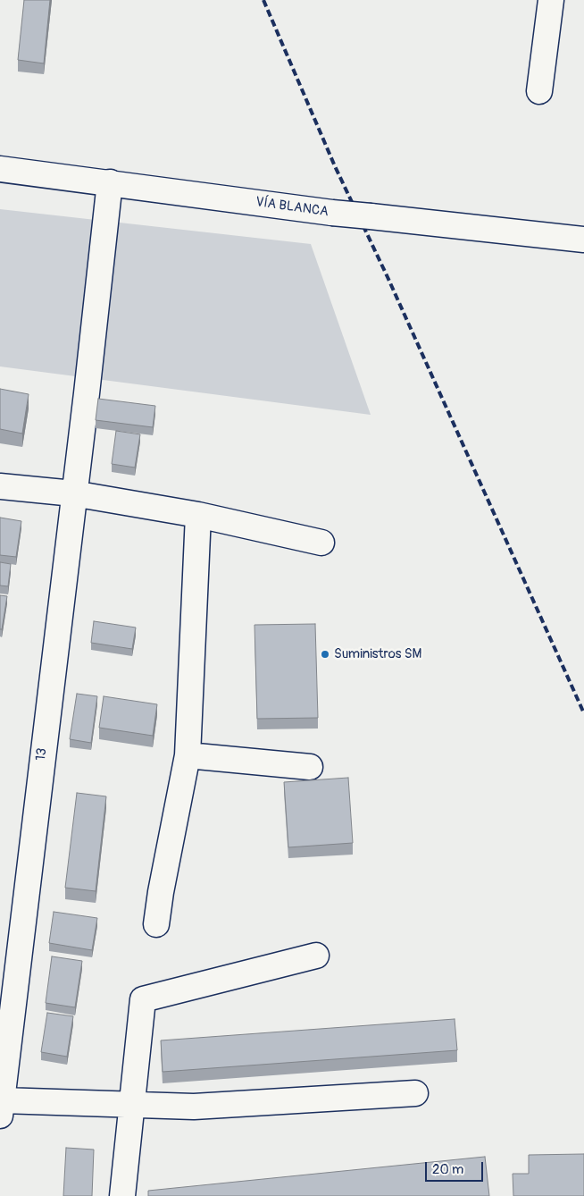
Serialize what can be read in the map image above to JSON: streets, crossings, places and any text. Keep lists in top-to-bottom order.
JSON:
{
  "streets": {
    "street": ["VÍA BLANCA", "13"]
  },
  "crossings": [
    ["VÍA BLANCA", "13"]
  ],
  "places": ["Suministros SM"],
  "scale_bar": "20 m"
}
